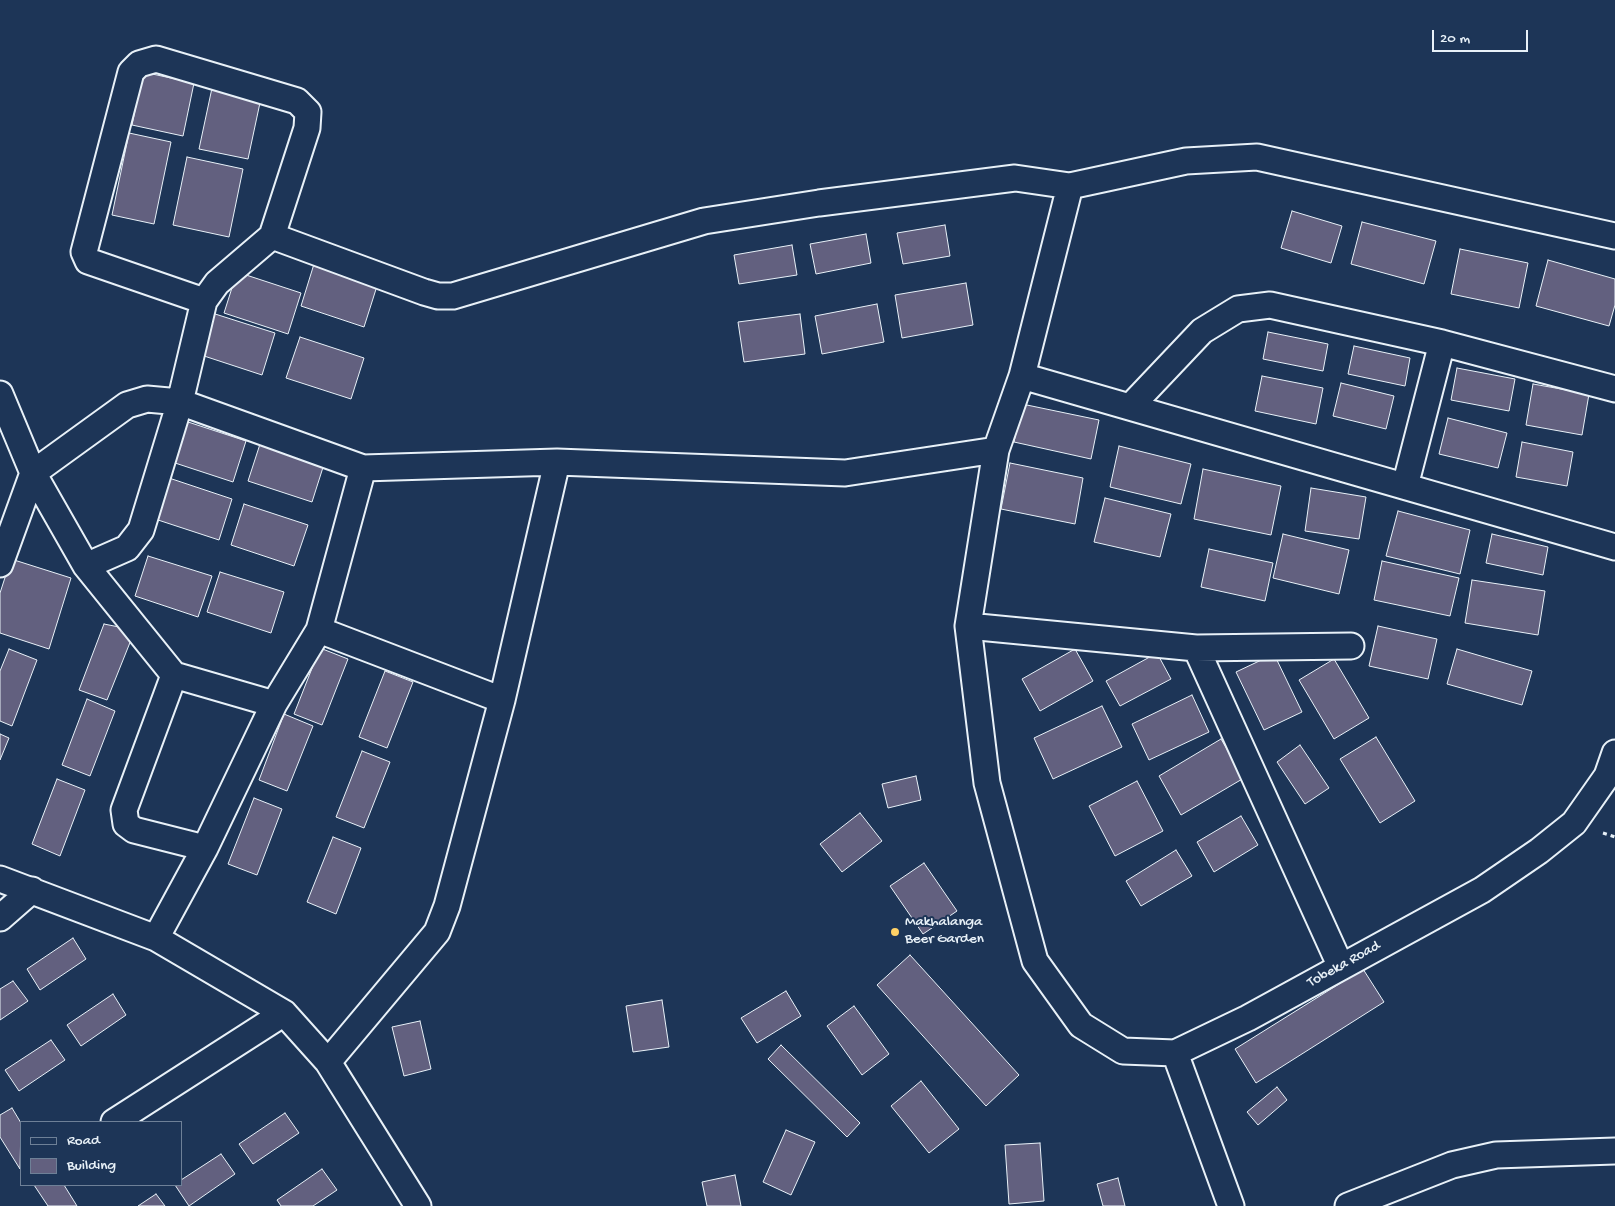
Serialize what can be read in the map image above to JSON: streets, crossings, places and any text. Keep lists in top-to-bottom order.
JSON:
{
  "streets": {
    "street": ["Tobeka Road"]
  },
  "places": ["Makhalanga Beer Garden"],
  "legend": ["Road", "Building"],
  "scale_bar": "20 m"
}
